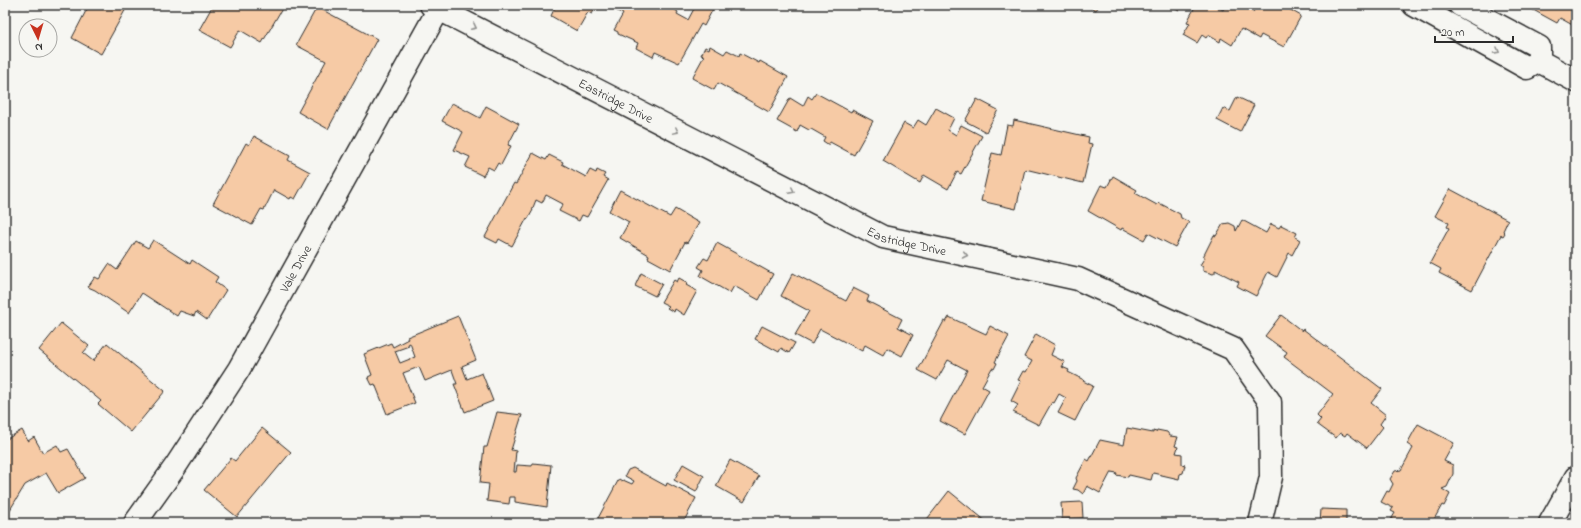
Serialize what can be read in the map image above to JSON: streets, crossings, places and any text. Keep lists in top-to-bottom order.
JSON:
{
  "streets": {
    "street": ["Eastridge Drive", "Vale Drive"]
  },
  "crossings": [
    ["Eastridge Drive", "Vale Drive"]
  ],
  "one_way": ["Eastridge Drive"],
  "scale_bar": "20 m",
  "north": "bottom"
}
